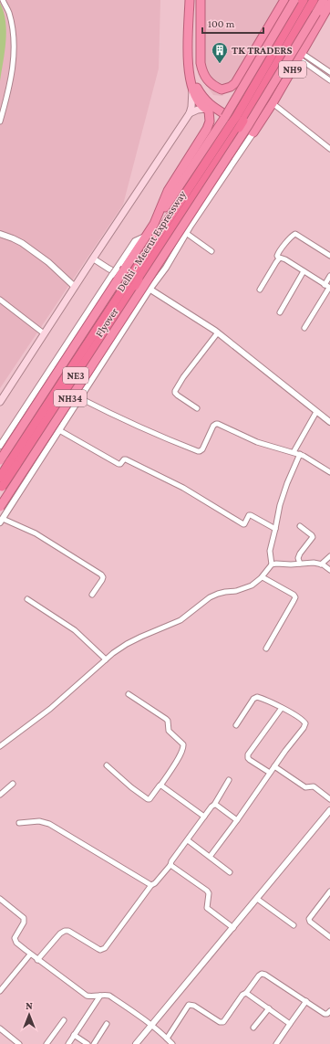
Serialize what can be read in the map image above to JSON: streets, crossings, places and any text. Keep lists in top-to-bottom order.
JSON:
{
  "streets": {
    "highway": [
      "NH9",
      "Delhi - Meerut Expressway",
      "Flyover",
      "NE3",
      "NH34"
    ]
  },
  "crossings": [
    ["Flyover", "NH34"]
  ],
  "places": {
    "building": ["TK TRADERS"]
  },
  "scale_bar": "100 m",
  "north": "top"
}
